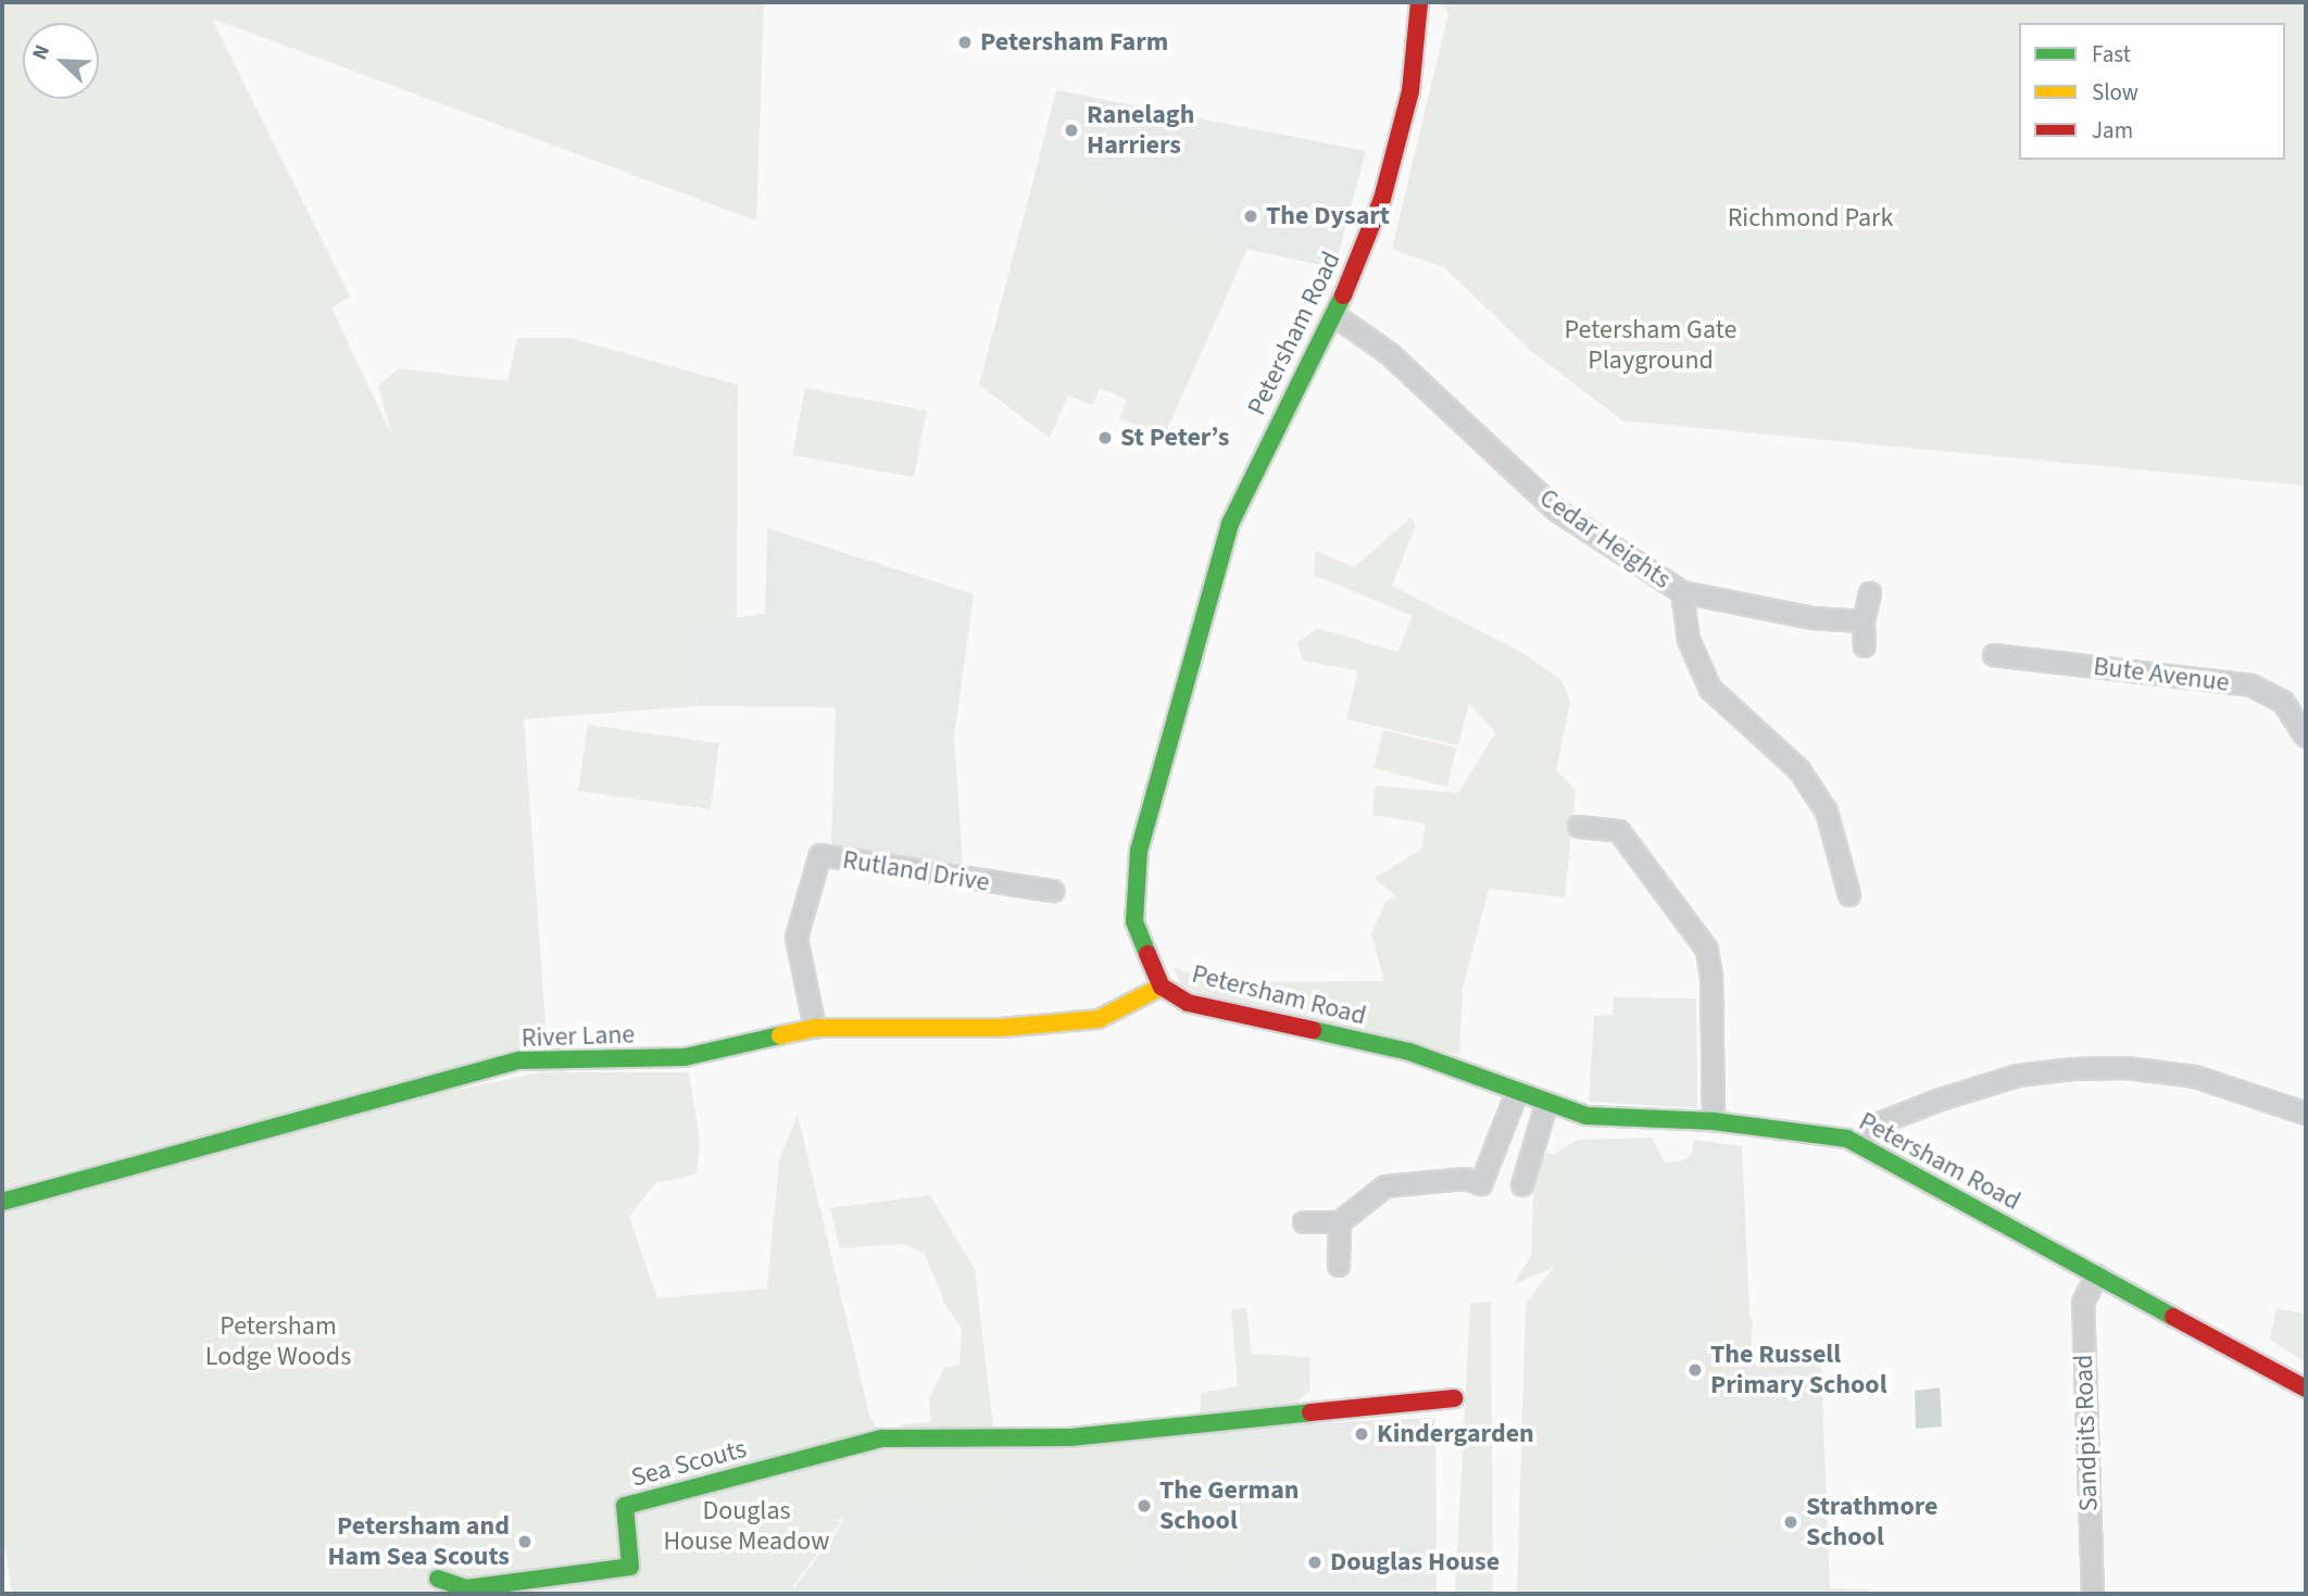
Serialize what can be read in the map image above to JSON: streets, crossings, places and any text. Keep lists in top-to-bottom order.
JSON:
{
  "streets": {
    "main road": ["Petersham Road", "River Lane", "Sea Scouts"],
    "street": [
      "Cedar Heights",
      "Bute Avenue",
      "Rutland Drive",
      "Sandpits Road"
    ]
  },
  "crossings": [
    ["Petersham Road", "Cedar Heights"],
    ["Petersham Road", "River Lane"],
    ["Petersham Road", "Sandpits Road"],
    ["Rutland Drive", "River Lane"]
  ],
  "parks": [
    "Richmond Park",
    "Petersham Gate Playground",
    "Petersham Lodge Woods",
    "Douglas House Meadow"
  ],
  "places": [
    "Petersham Farm",
    "Ranelagh Harriers",
    "The Dysart",
    "St Peter’s",
    "The Russell Primary School",
    "Kindergarden",
    "The German School",
    "Strathmore School",
    "Petersham and Ham Sea Scouts",
    "Douglas House"
  ],
  "legend": ["Fast", "Slow", "Jam"],
  "north": "top left"
}
